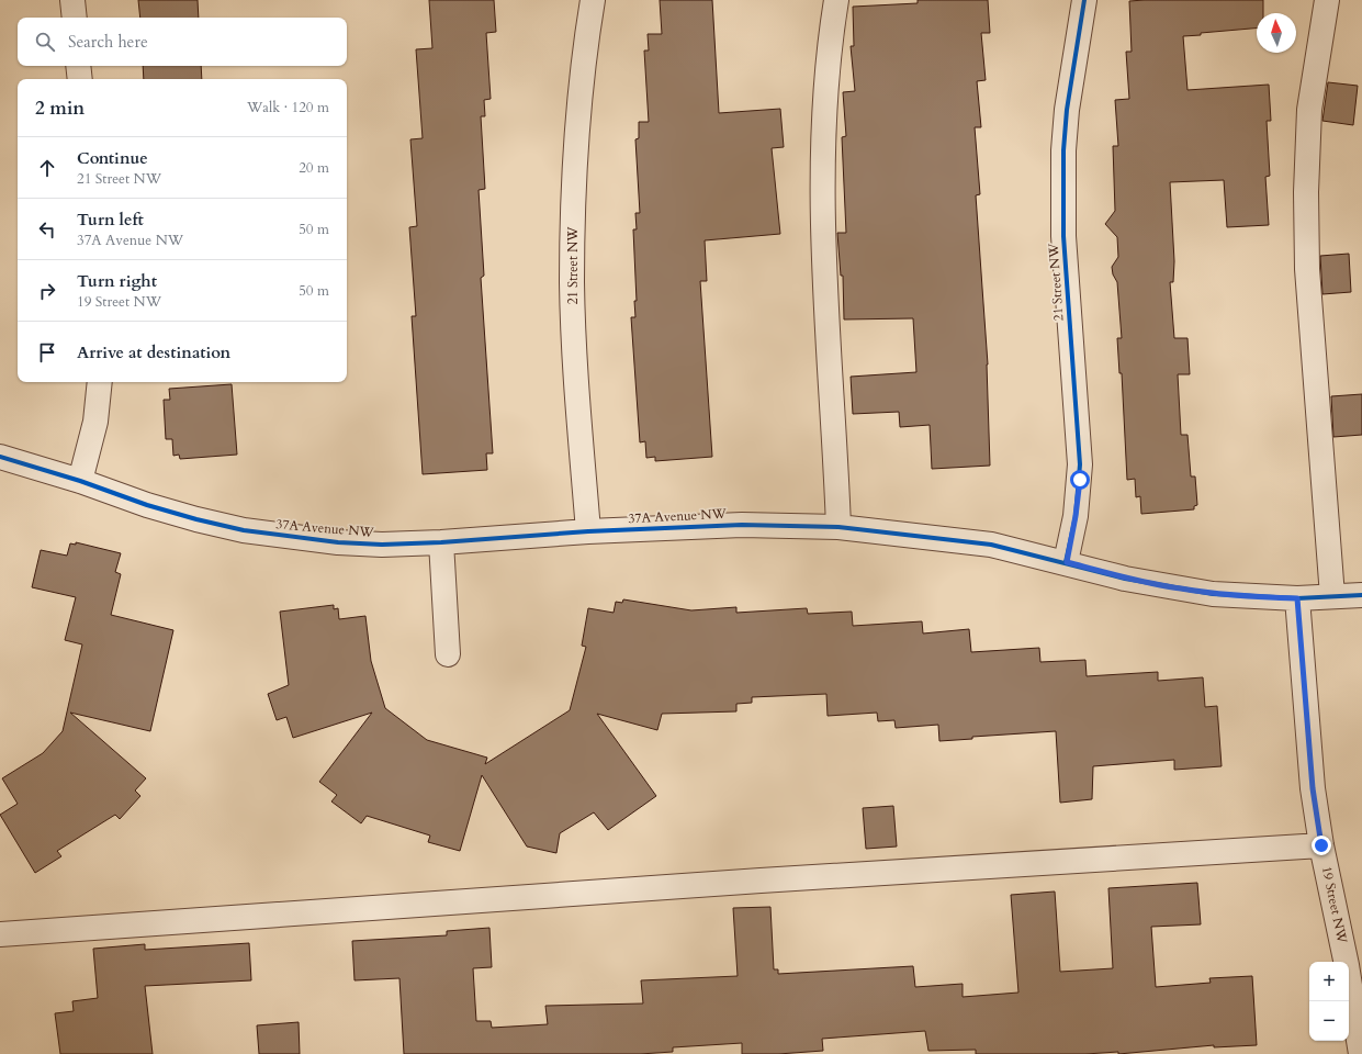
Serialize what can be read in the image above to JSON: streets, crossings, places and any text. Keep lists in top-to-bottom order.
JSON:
{
  "streets": {
    "street": ["21 Street NW", "37A Avenue NW", "19 Street NW"]
  },
  "crossings": [
    ["21 Street NW", "37A Avenue NW"],
    ["37A Avenue NW", "19 Street NW"]
  ],
  "north": "top",
  "page": {
    "search": "Search here",
    "heading": ["2 min", "Walk · 120 m"],
    "list": [
      ["Continue", "21 Street NW", "20 m"],
      ["Turn left", "37A Avenue NW", "50 m"],
      ["Turn right", "19 Street NW", "50 m"],
      "Arrive at destination"
    ],
    "map_buttons": ["+", "−"]
  }
}
